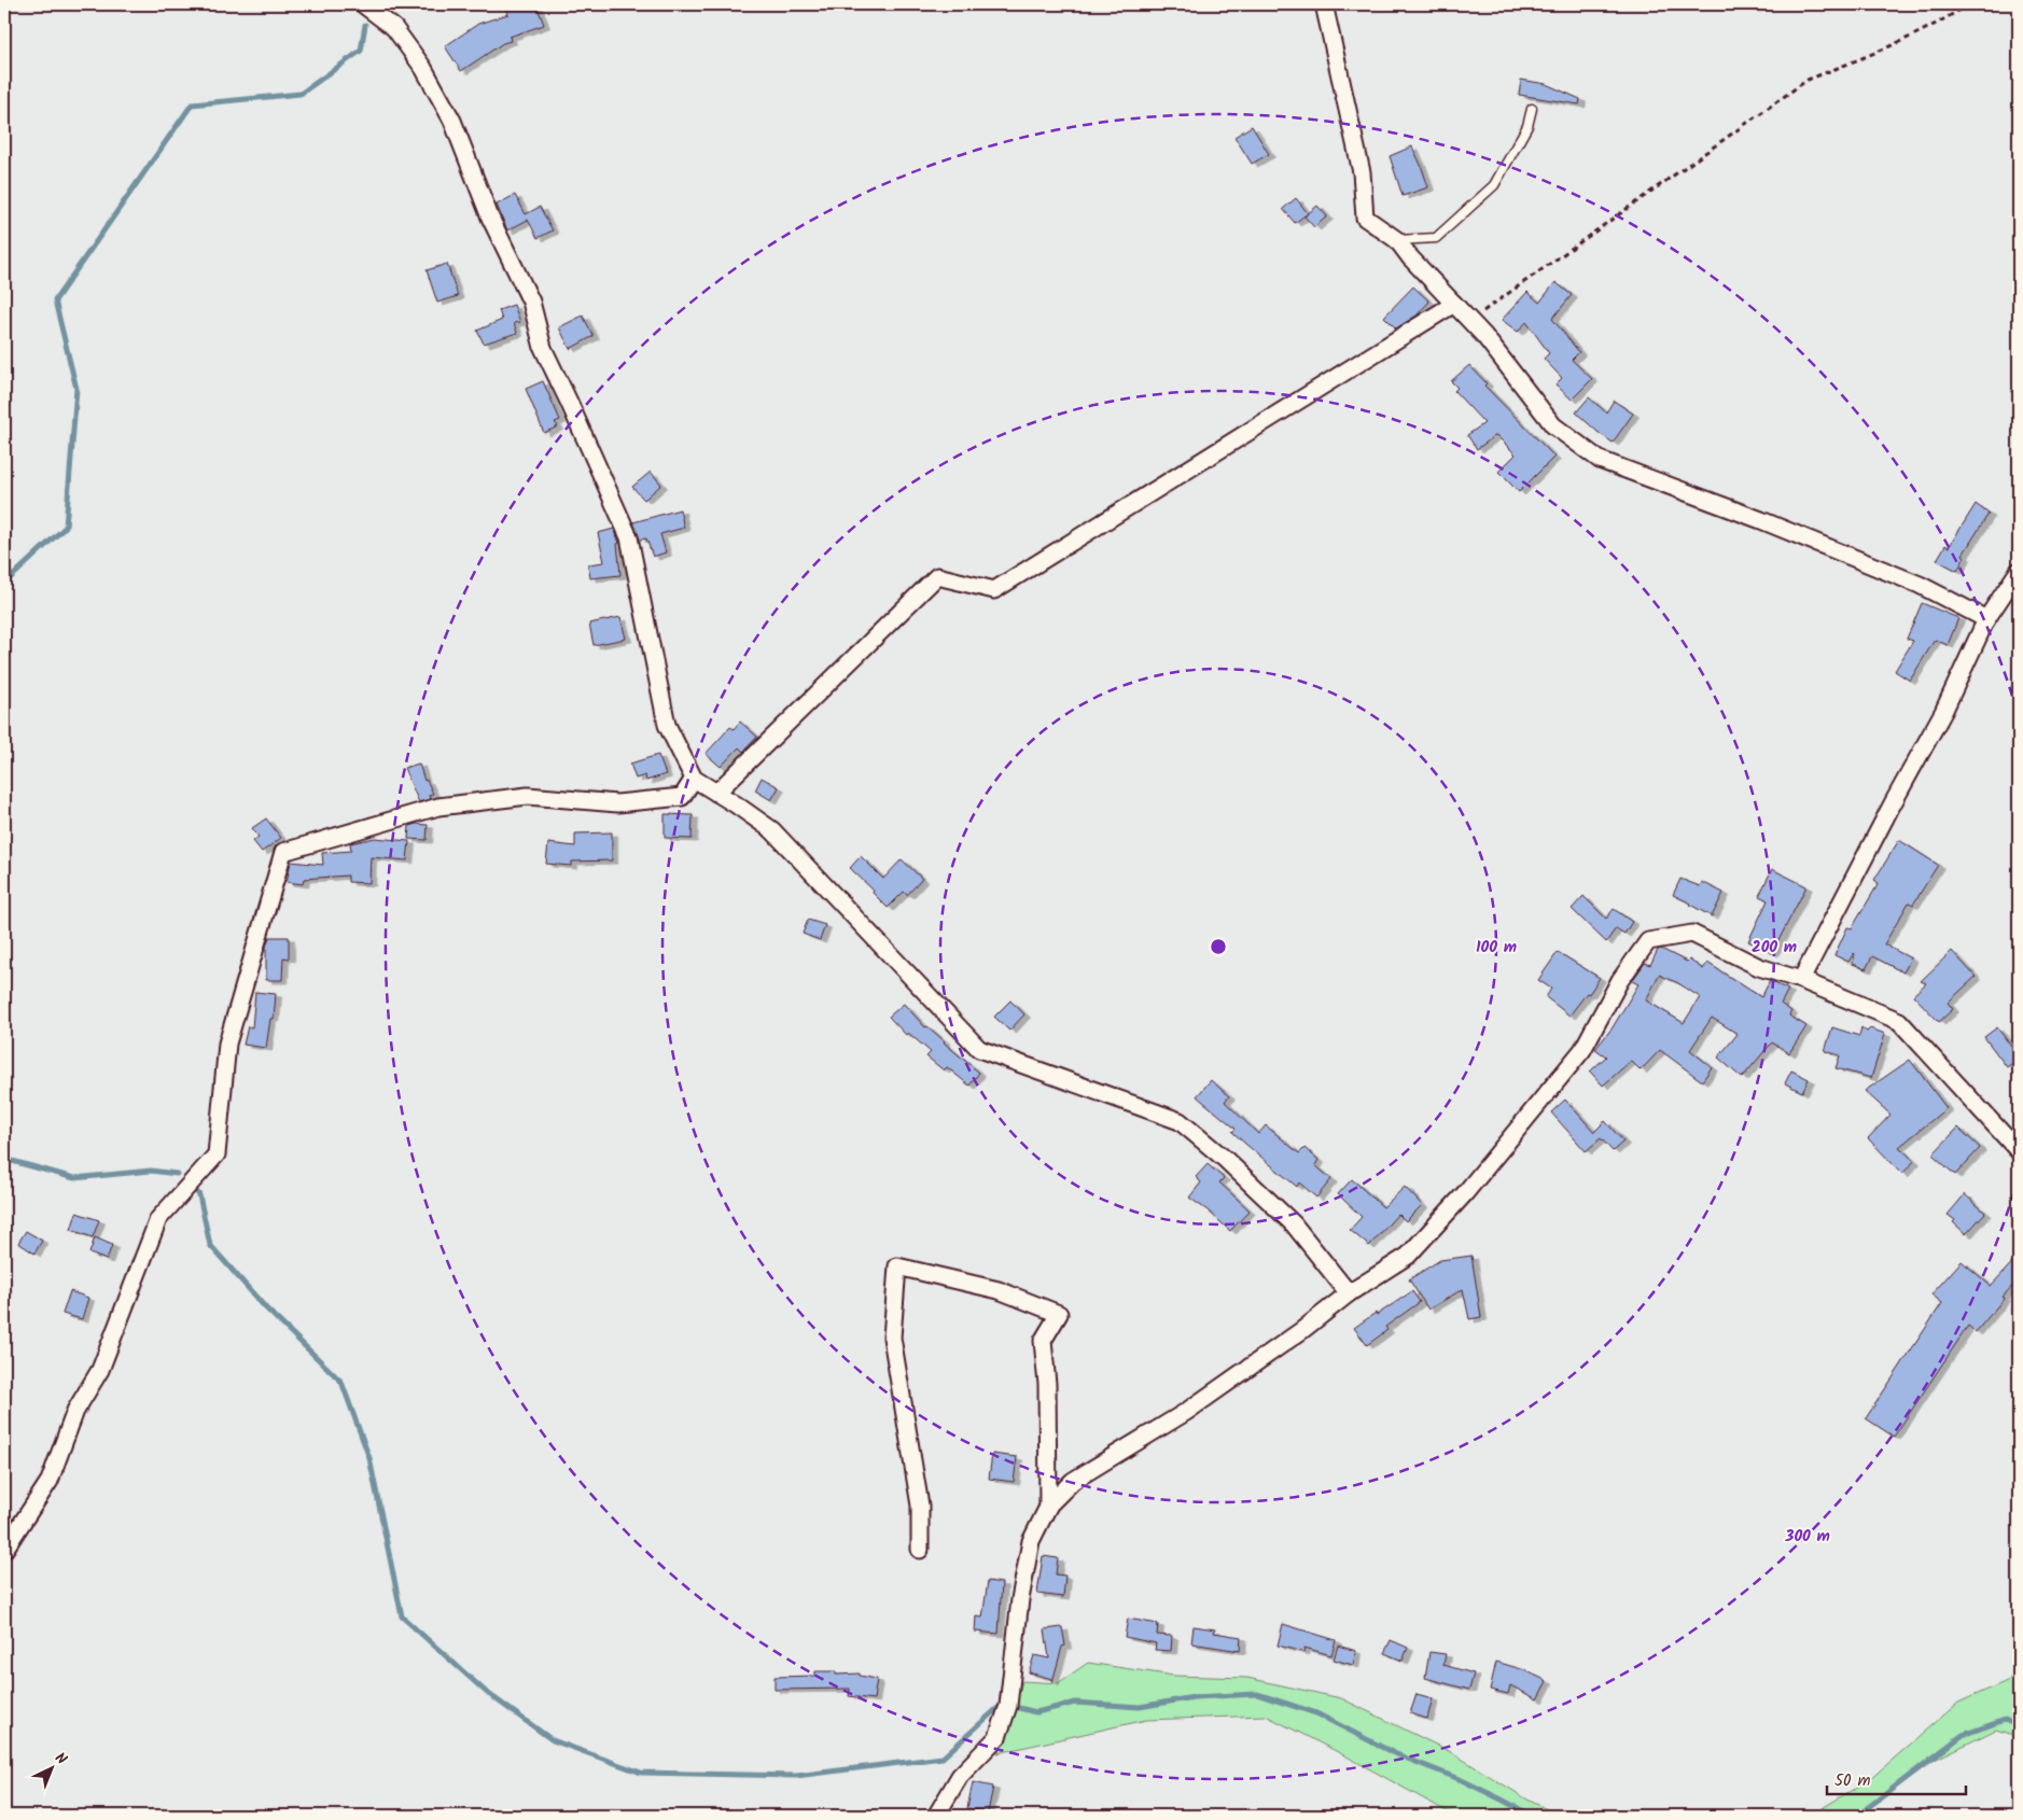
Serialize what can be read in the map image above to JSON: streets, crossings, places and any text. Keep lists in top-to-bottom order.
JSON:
{
  "scale_bar": "50 m",
  "north": "top right",
  "rings": ["100 m", "200 m", "300 m"]
}
